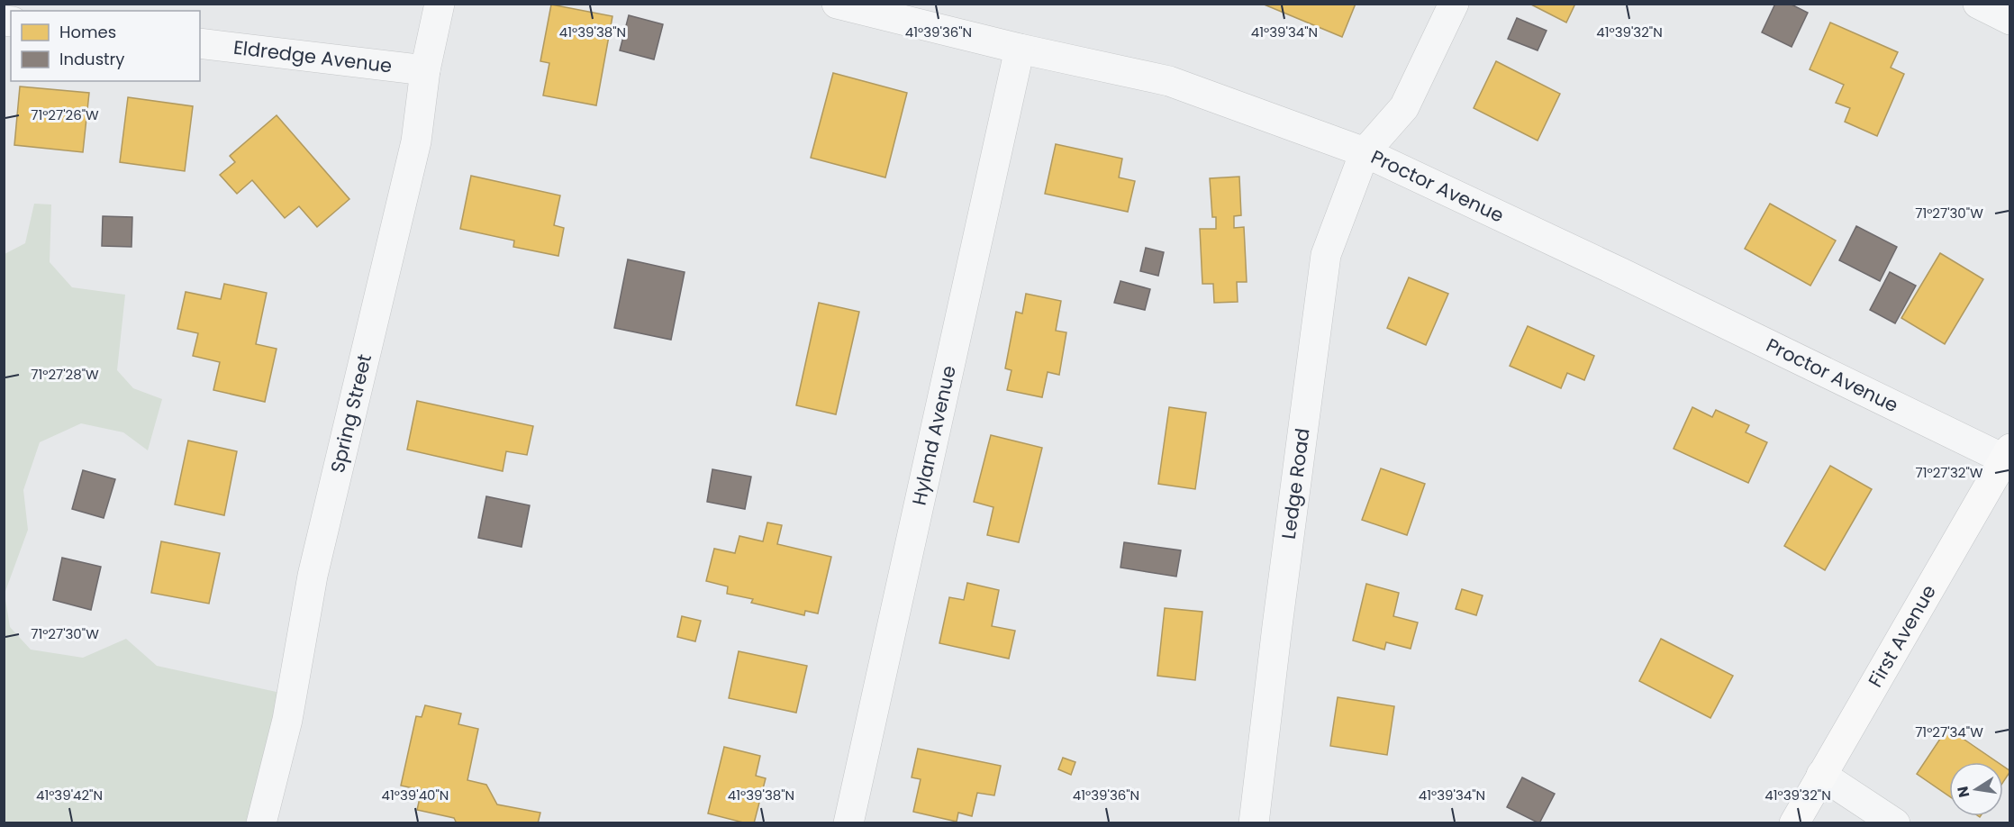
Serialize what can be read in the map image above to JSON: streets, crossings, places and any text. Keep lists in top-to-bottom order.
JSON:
{
  "streets": {
    "main road": ["First Avenue"],
    "street": [
      "Eldredge Avenue",
      "Proctor Avenue",
      "Spring Street",
      "Hyland Avenue",
      "Ledge Road"
    ]
  },
  "crossings": [
    ["Eldredge Avenue", "Spring Street"],
    ["Proctor Avenue", "Hyland Avenue"],
    ["Proctor Avenue", "Ledge Road"],
    ["Proctor Avenue", "First Avenue"]
  ],
  "legend": ["Homes", "Industry"],
  "north": "left",
  "coordinates": [
    "41°39'38\"N",
    "41°39'36\"N",
    "41°39'34\"N",
    "41°39'32\"N",
    "71°27'26\"W",
    "71°27'30\"W",
    "71°27'28\"W",
    "71°27'32\"W",
    "71°27'34\"W",
    "41°39'42\"N",
    "41°39'40\"N"
  ]
}
